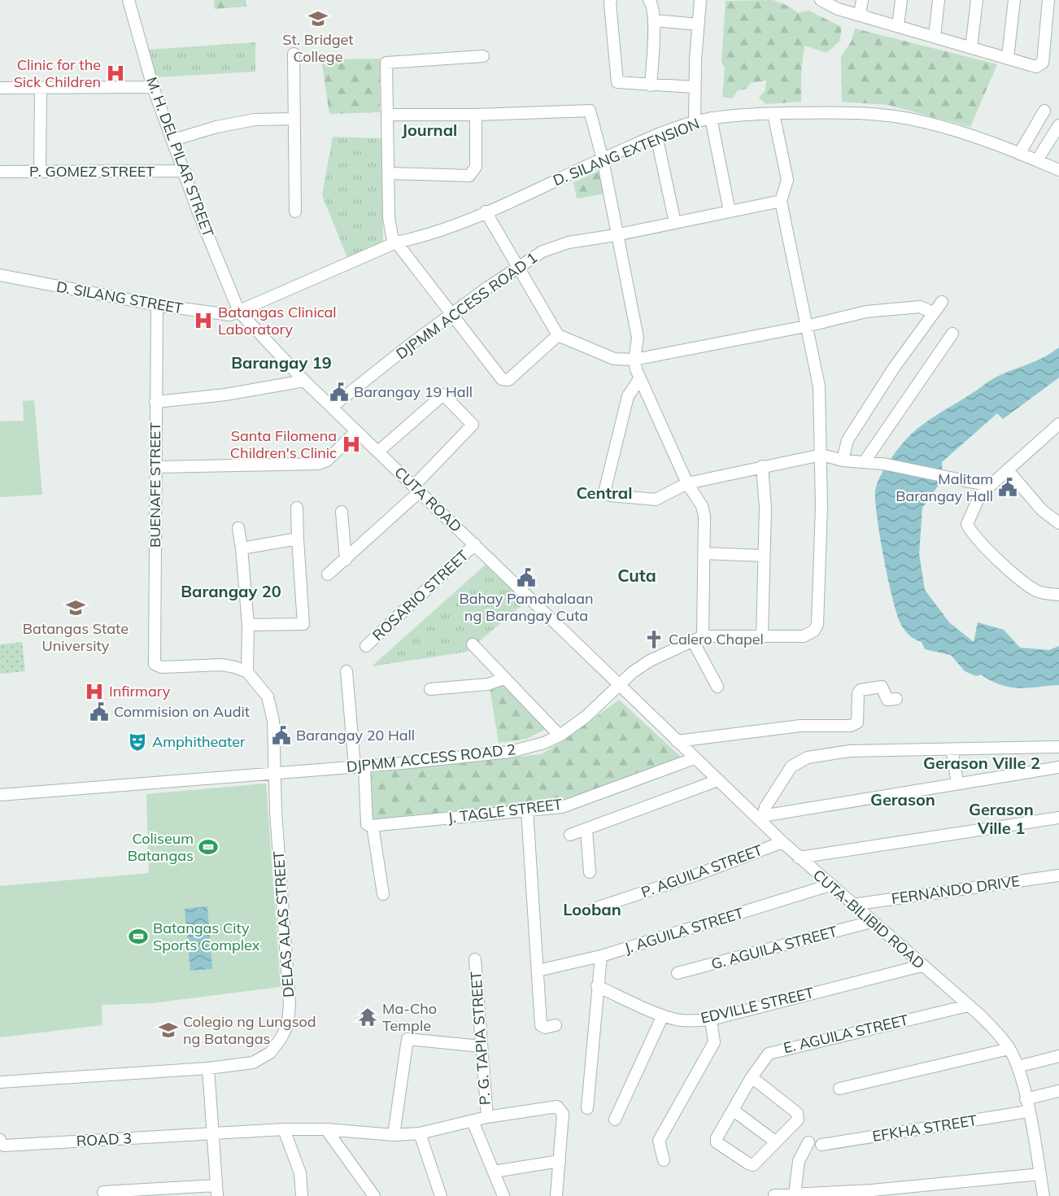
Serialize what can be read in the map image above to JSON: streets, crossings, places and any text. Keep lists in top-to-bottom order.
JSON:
{
  "streets": {
    "street": [
      "D. SILANG EXTENSION",
      "M. H. DEL PILAR STREET",
      "P. GOMEZ STREET",
      "D. SILANG STREET",
      "DJPMM ACCESS ROAD 1",
      "BUENAFE STREET",
      "CUTA ROAD",
      "ROSARIO STREET",
      "DJPMM ACCESS ROAD 2",
      "J. TAGLE STREET",
      "P. AGUILA STREET",
      "FERNANDO DRIVE",
      "CUTA-BILIBID ROAD",
      "DELAS ALAS STREET",
      "J. AGUILA STREET",
      "G. AGUILA STREET",
      "EDVILLE STREET",
      "E. AGUILA STREET",
      "P. G. TAPIA STREET",
      "EFKHA STREET",
      "ROAD 3"
    ]
  },
  "crossings": [
    ["D. SILANG EXTENSION", "M. H. DEL PILAR STREET"],
    ["D. SILANG EXTENSION", "D. SILANG STREET"],
    ["D. SILANG EXTENSION", "CUTA ROAD"],
    ["M. H. DEL PILAR STREET", "P. GOMEZ STREET"],
    ["M. H. DEL PILAR STREET", "D. SILANG STREET"],
    ["M. H. DEL PILAR STREET", "CUTA ROAD"],
    ["D. SILANG STREET", "BUENAFE STREET"],
    ["D. SILANG STREET", "CUTA ROAD"],
    ["DJPMM ACCESS ROAD 1", "CUTA ROAD"],
    ["BUENAFE STREET", "DELAS ALAS STREET"],
    ["CUTA ROAD", "ROSARIO STREET"],
    ["CUTA ROAD", "DJPMM ACCESS ROAD 2"],
    ["CUTA ROAD", "CUTA-BILIBID ROAD"],
    ["DJPMM ACCESS ROAD 2", "CUTA-BILIBID ROAD"],
    ["DJPMM ACCESS ROAD 2", "DELAS ALAS STREET"],
    ["J. TAGLE STREET", "CUTA-BILIBID ROAD"],
    ["P. AGUILA STREET", "CUTA-BILIBID ROAD"],
    ["FERNANDO DRIVE", "CUTA-BILIBID ROAD"],
    ["CUTA-BILIBID ROAD", "J. AGUILA STREET"],
    ["CUTA-BILIBID ROAD", "G. AGUILA STREET"],
    ["CUTA-BILIBID ROAD", "EDVILLE STREET"],
    ["CUTA-BILIBID ROAD", "E. AGUILA STREET"],
    ["CUTA-BILIBID ROAD", "EFKHA STREET"]
  ],
  "districts": [
    "Journal",
    "Barangay 19",
    "Central",
    "Cuta",
    "Barangay 20",
    "Gerason Ville 2",
    "Gerason",
    "Gerason Ville 1",
    "Looban"
  ],
  "places": {
    "school or university": ["St. Bridget College", "Batangas State University", "Colegio ng Lungsod ng Batangas"],
    "hospital": [
      "Clinic for the Sick Children",
      "Batangas Clinical Laboratory",
      "Santa Filomena Children's Clinic",
      "Infirmary"
    ],
    "public building": [
      "Barangay 19 Hall",
      "Malitam Barangay Hall",
      "Bahay Pamahalaan ng Barangay Cuta",
      "Commision on Audit",
      "Barangay 20 Hall"
    ],
    "church": ["Calero Chapel"],
    "theatre": ["Amphitheater"],
    "sports": ["Coliseum Batangas", "Batangas City Sports Complex"],
    "temple": ["Ma-Cho Temple"]
  }
}
